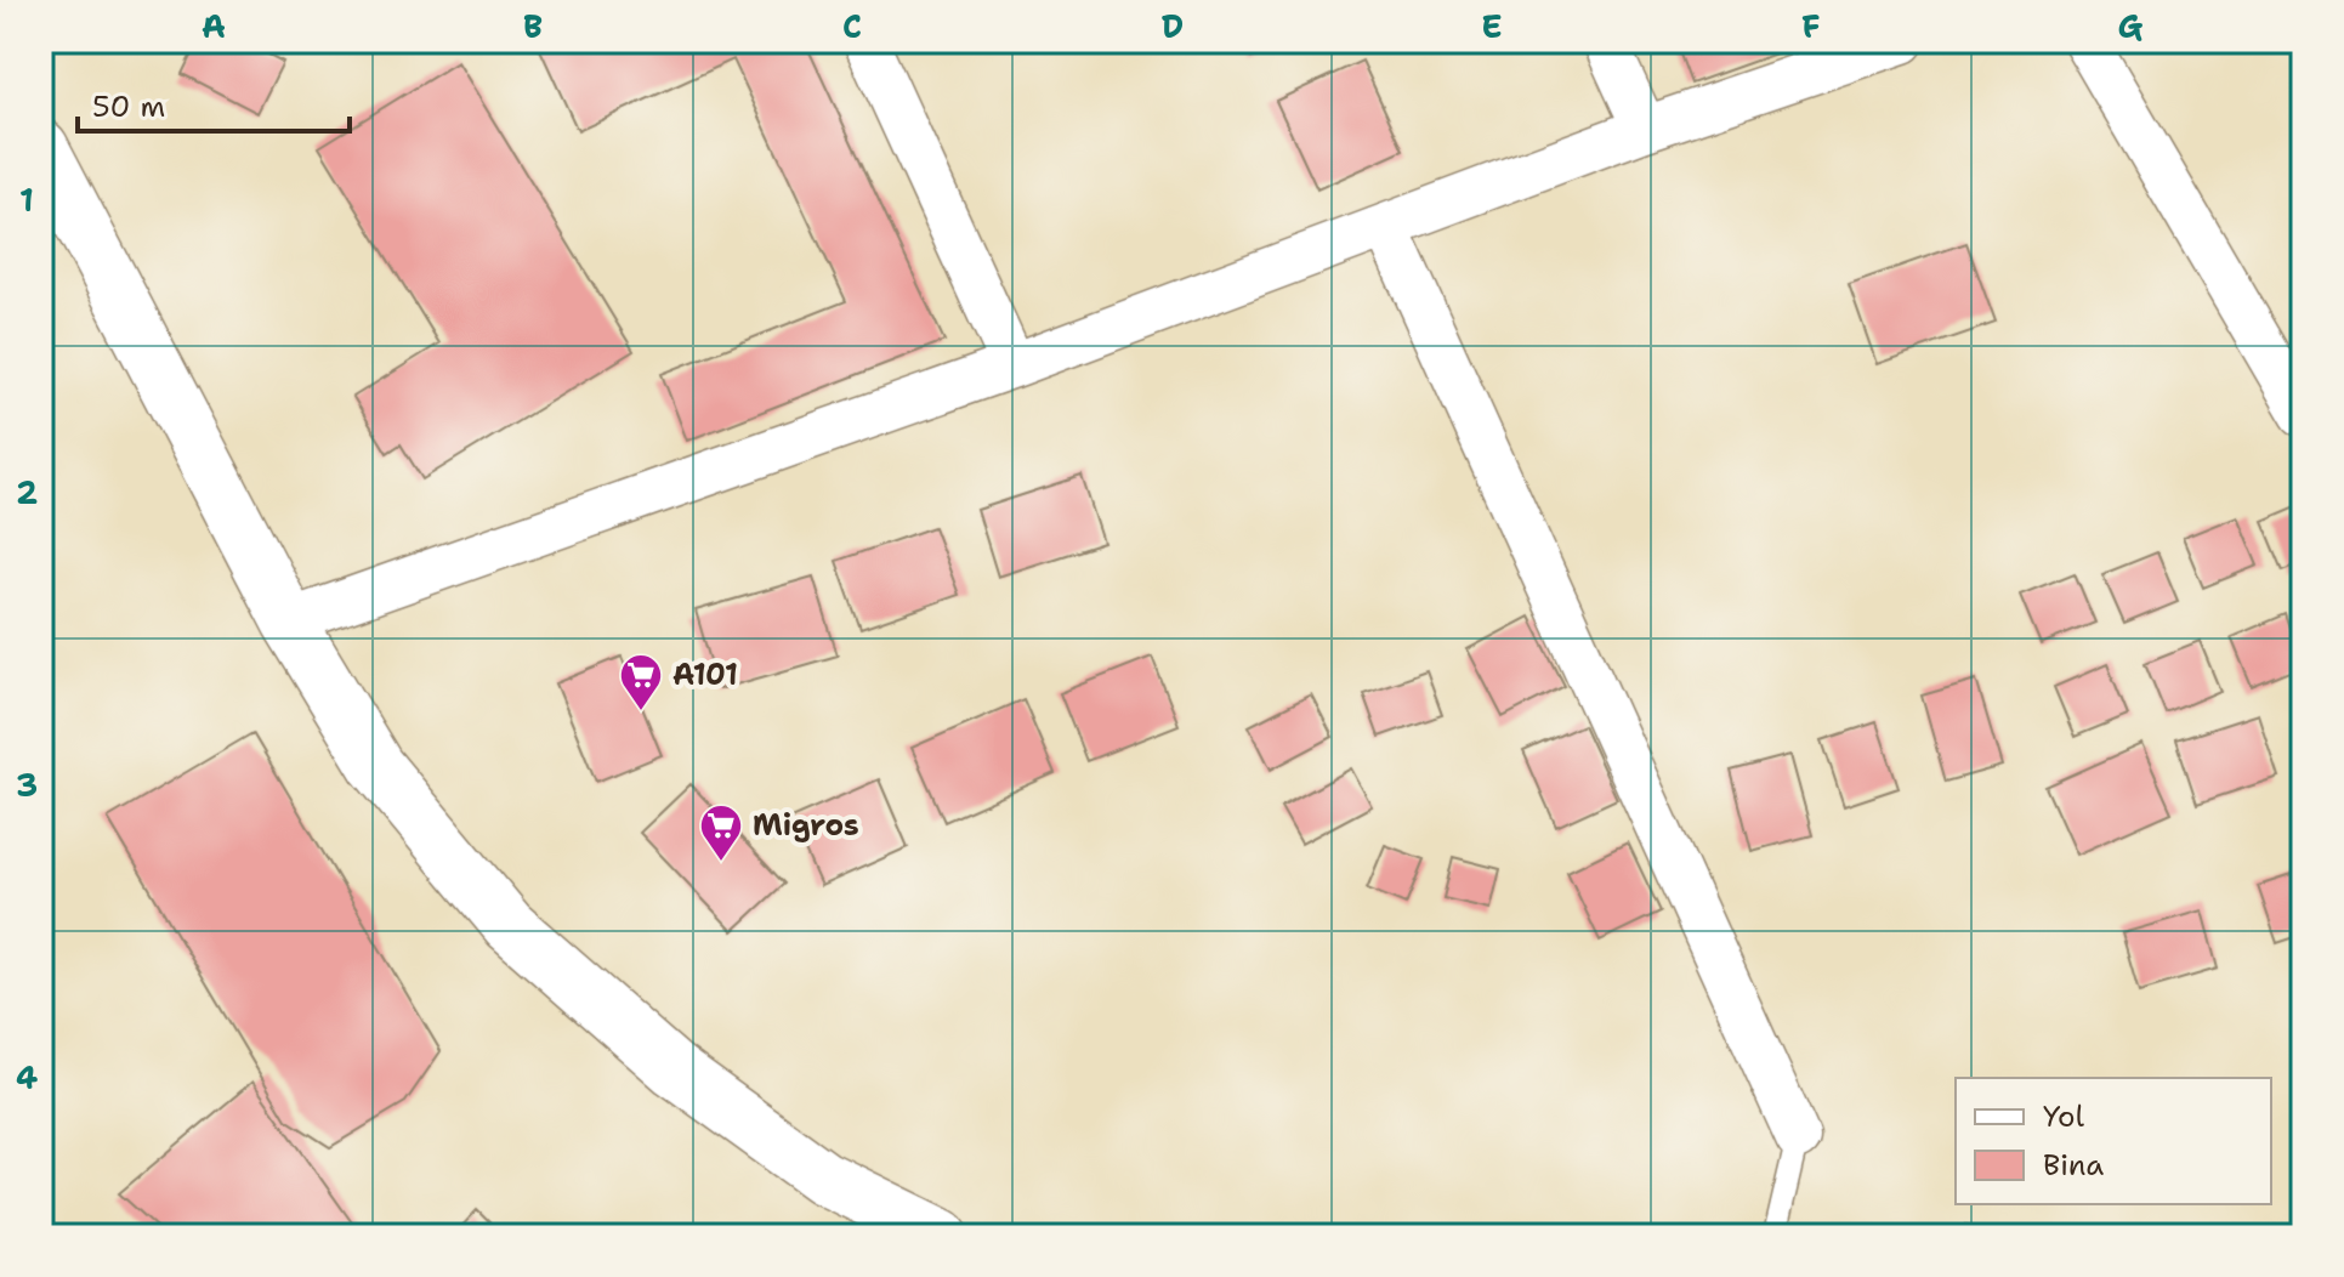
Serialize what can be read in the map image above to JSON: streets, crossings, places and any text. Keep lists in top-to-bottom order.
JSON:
{
  "places": {
    "supermarket": ["A101", "Migros"]
  },
  "legend": ["Yol", "Bina"],
  "scale_bar": "50 m",
  "grid": {
    "columns": [
      "A",
      "B",
      "C",
      "D",
      "E",
      "F",
      "G"
    ],
    "rows": [
      "1",
      "2",
      "3",
      "4"
    ]
  }
}
